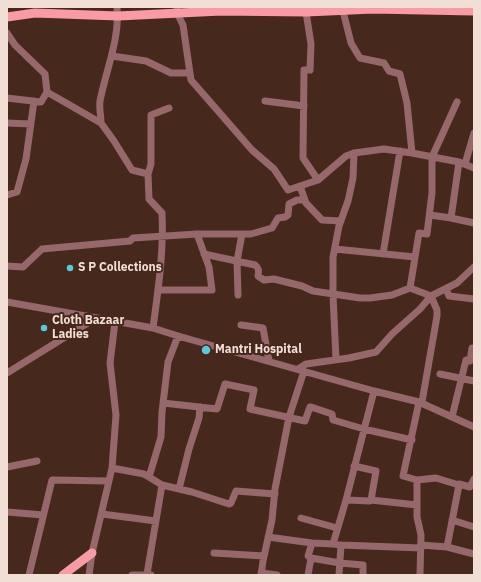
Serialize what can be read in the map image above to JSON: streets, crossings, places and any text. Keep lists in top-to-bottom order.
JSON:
{
  "places": ["S P Collections", "Cloth Bazaar Ladies", "Mantri Hospital"]
}
